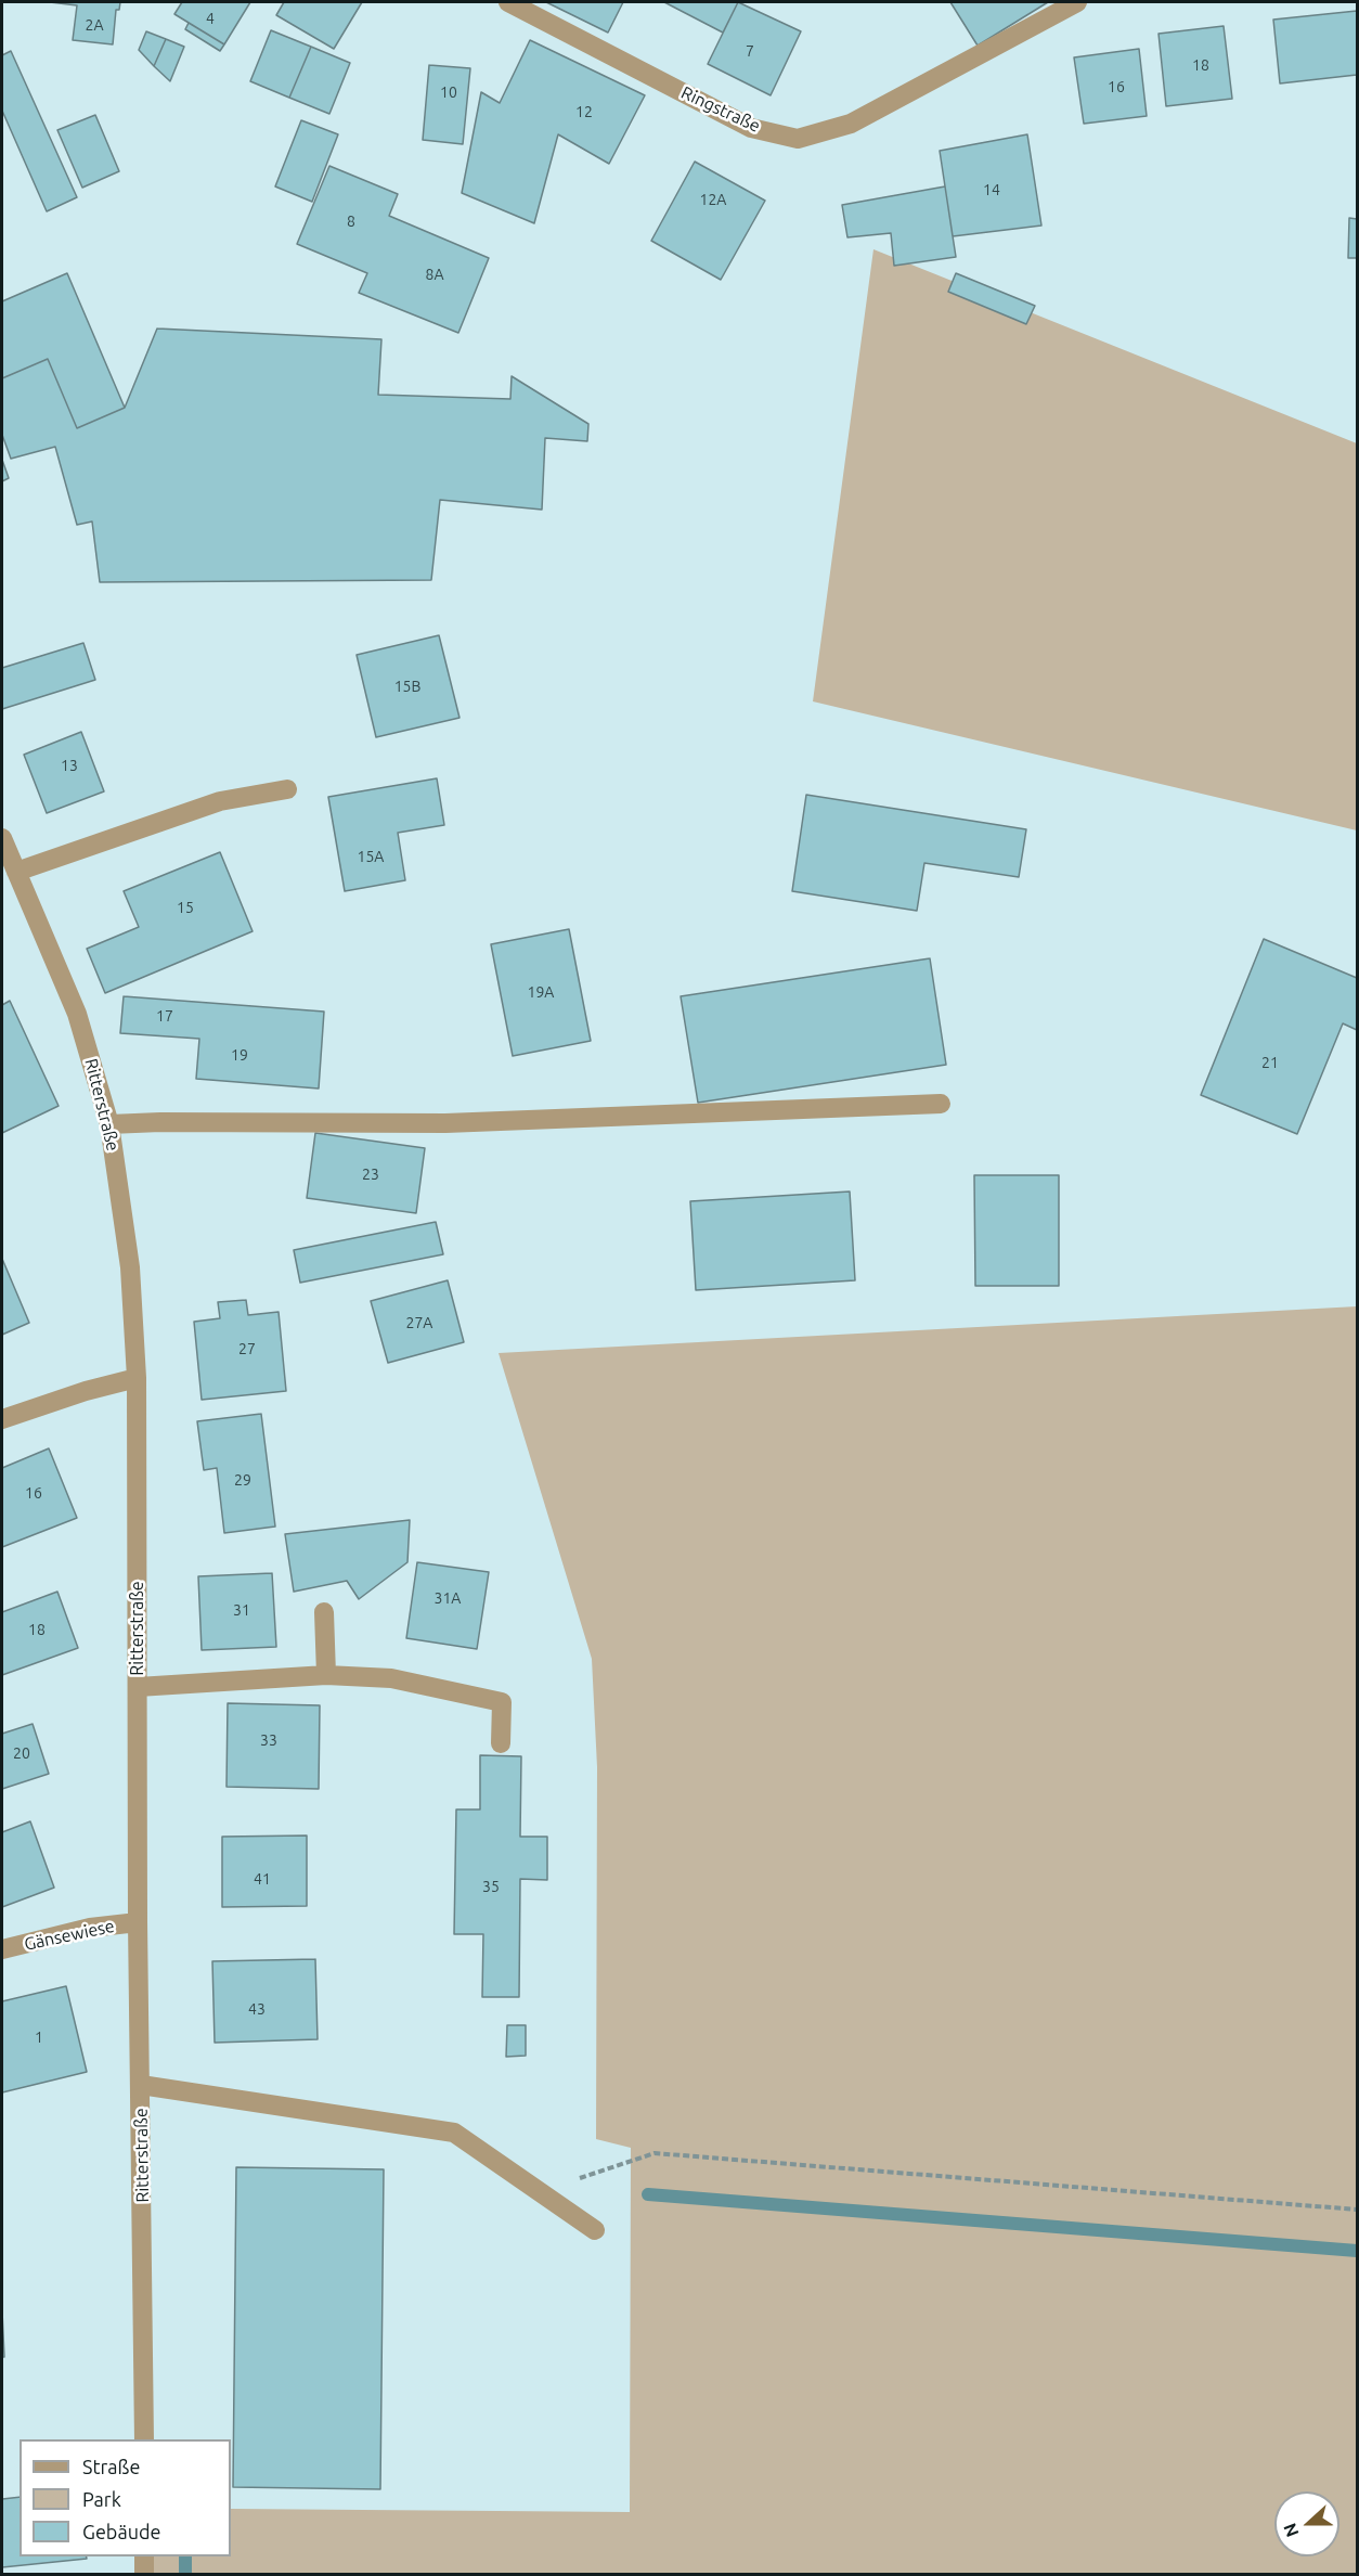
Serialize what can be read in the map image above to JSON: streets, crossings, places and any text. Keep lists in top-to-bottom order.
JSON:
{
  "streets": {
    "street": ["Ringstraße", "Ritterstraße", "Gänsewiese"]
  },
  "crossings": [
    ["Ritterstraße", "Gänsewiese"]
  ],
  "house_numbers": [
    "4",
    "2A",
    "7",
    "18",
    "16",
    "10",
    "12",
    "14",
    "12A",
    "8",
    "8A",
    "15B",
    "13",
    "15A",
    "15",
    "19A",
    "17",
    "19",
    "21",
    "23",
    "27A",
    "27",
    "29",
    "16",
    "31A",
    "31",
    "18",
    "33",
    "20",
    "41",
    "35",
    "43",
    "1"
  ],
  "legend": ["Straße", "Park", "Gebäude"],
  "north": "left"
}
